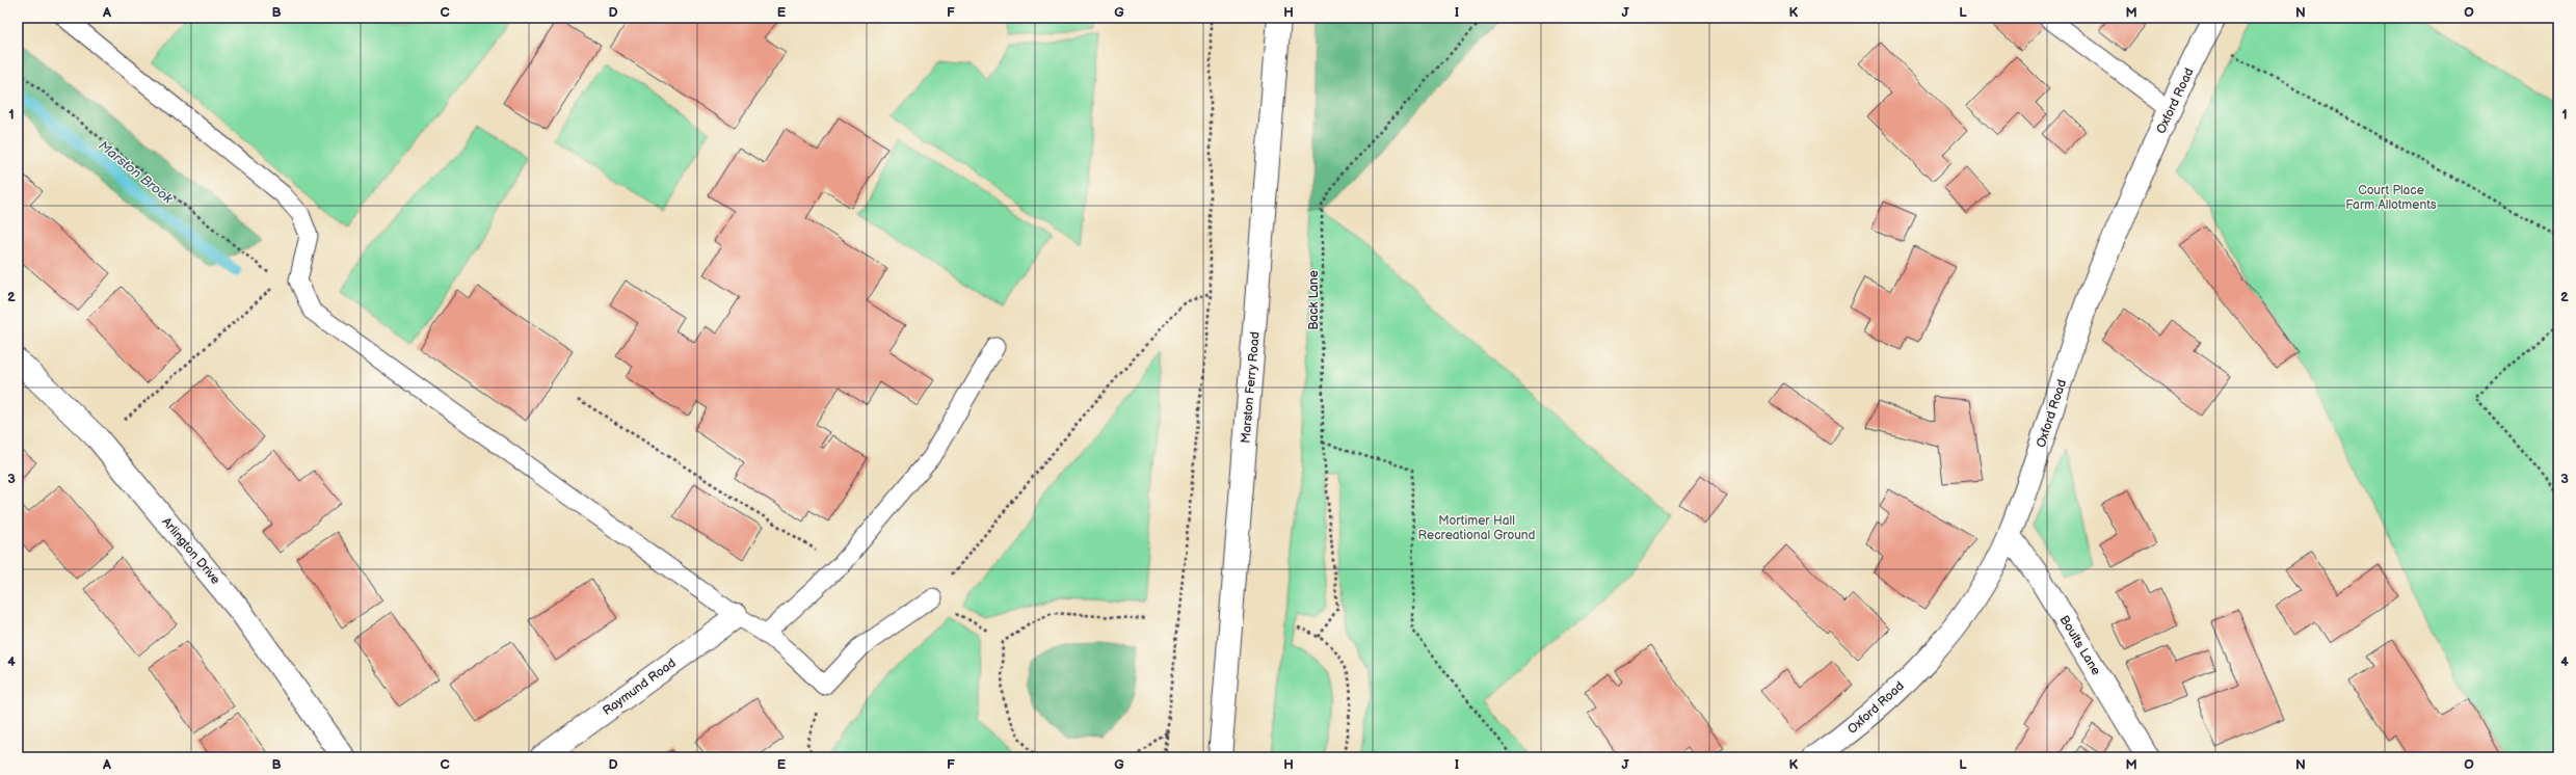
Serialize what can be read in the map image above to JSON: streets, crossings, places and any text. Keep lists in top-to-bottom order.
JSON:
{
  "streets": {
    "street": [
      "Oxford Road",
      "Marston Ferry Road",
      "Arlington Drive",
      "Boults Lane",
      "Raymund Road"
    ],
    "path": ["Back Lane"]
  },
  "crossings": [
    ["Oxford Road", "Boults Lane"]
  ],
  "water": ["Marston Brook"],
  "parks": ["Court Place Farm Allotments", "Mortimer Hall Recreational Ground"],
  "grid": {
    "columns": [
      "A",
      "B",
      "C",
      "D",
      "E",
      "F",
      "G",
      "H",
      "I",
      "J",
      "K",
      "L",
      "M",
      "N",
      "O"
    ],
    "rows": [
      "1",
      "2",
      "3",
      "4"
    ]
  }
}
